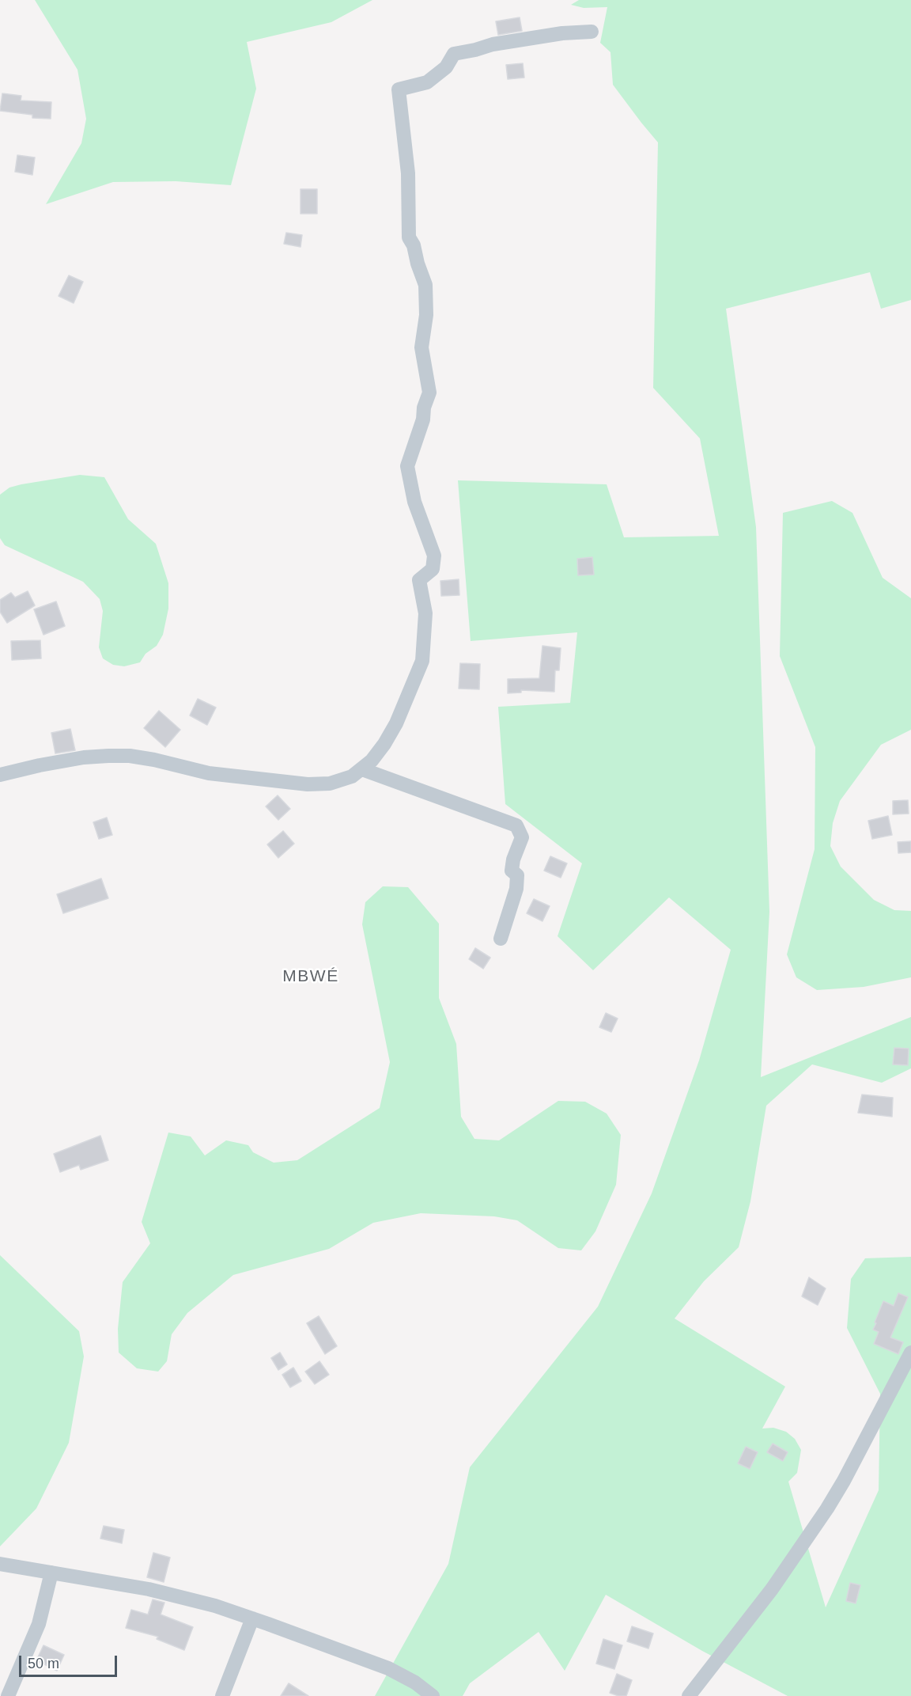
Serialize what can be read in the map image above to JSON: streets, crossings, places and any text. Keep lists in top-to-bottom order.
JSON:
{
  "districts": ["MBWÉ"],
  "scale_bar": "50 m"
}
